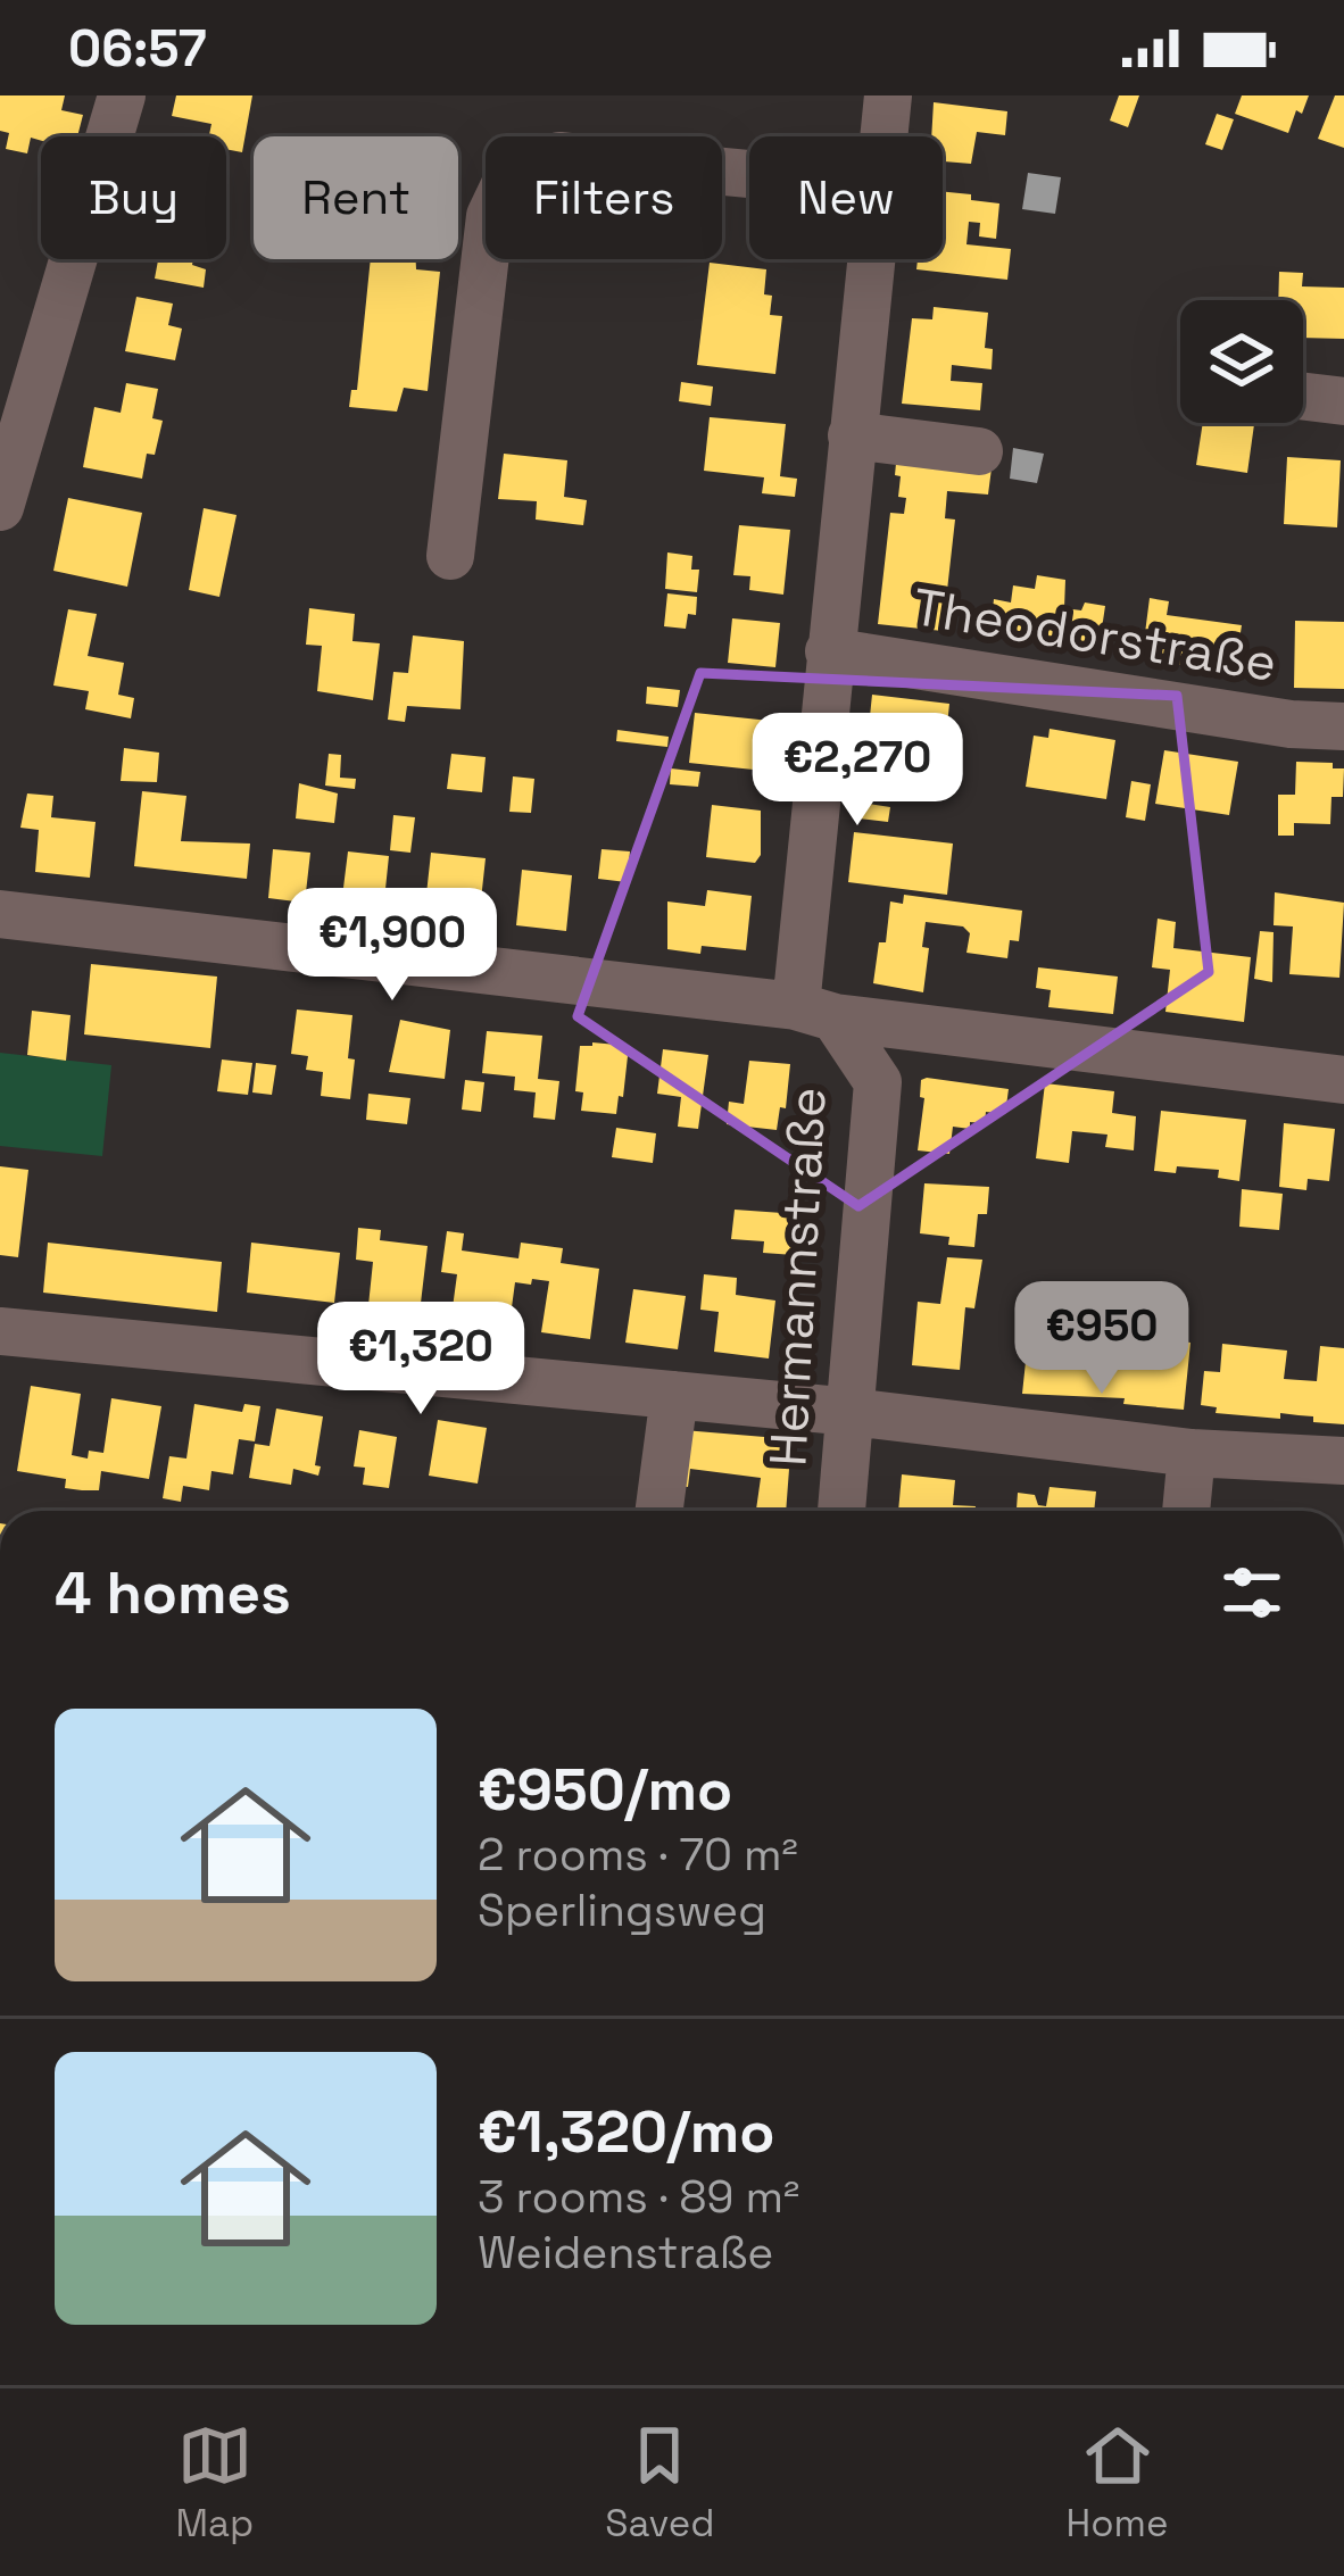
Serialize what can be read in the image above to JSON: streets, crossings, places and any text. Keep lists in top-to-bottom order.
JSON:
{
  "streets": {
    "street": ["Theodorstraße", "Hermannstraße"]
  },
  "page": {
    "status": "06:57",
    "chip": [
      "Buy",
      "Rent",
      "Filters",
      "New"
    ],
    "price": [
      "€2,270",
      "€1,900",
      "€950",
      "€1,320"
    ],
    "heading": "4 homes",
    "list": [
      {
        "name": "€950/mo",
        "note": "2 rooms · 70 m² · Sperlingsweg"
      },
      {
        "name": "€1,320/mo",
        "note": "3 rooms · 89 m² · Weidenstraße"
      }
    ],
    "tabs": ["Map", "Saved", "Home"]
  }
}
